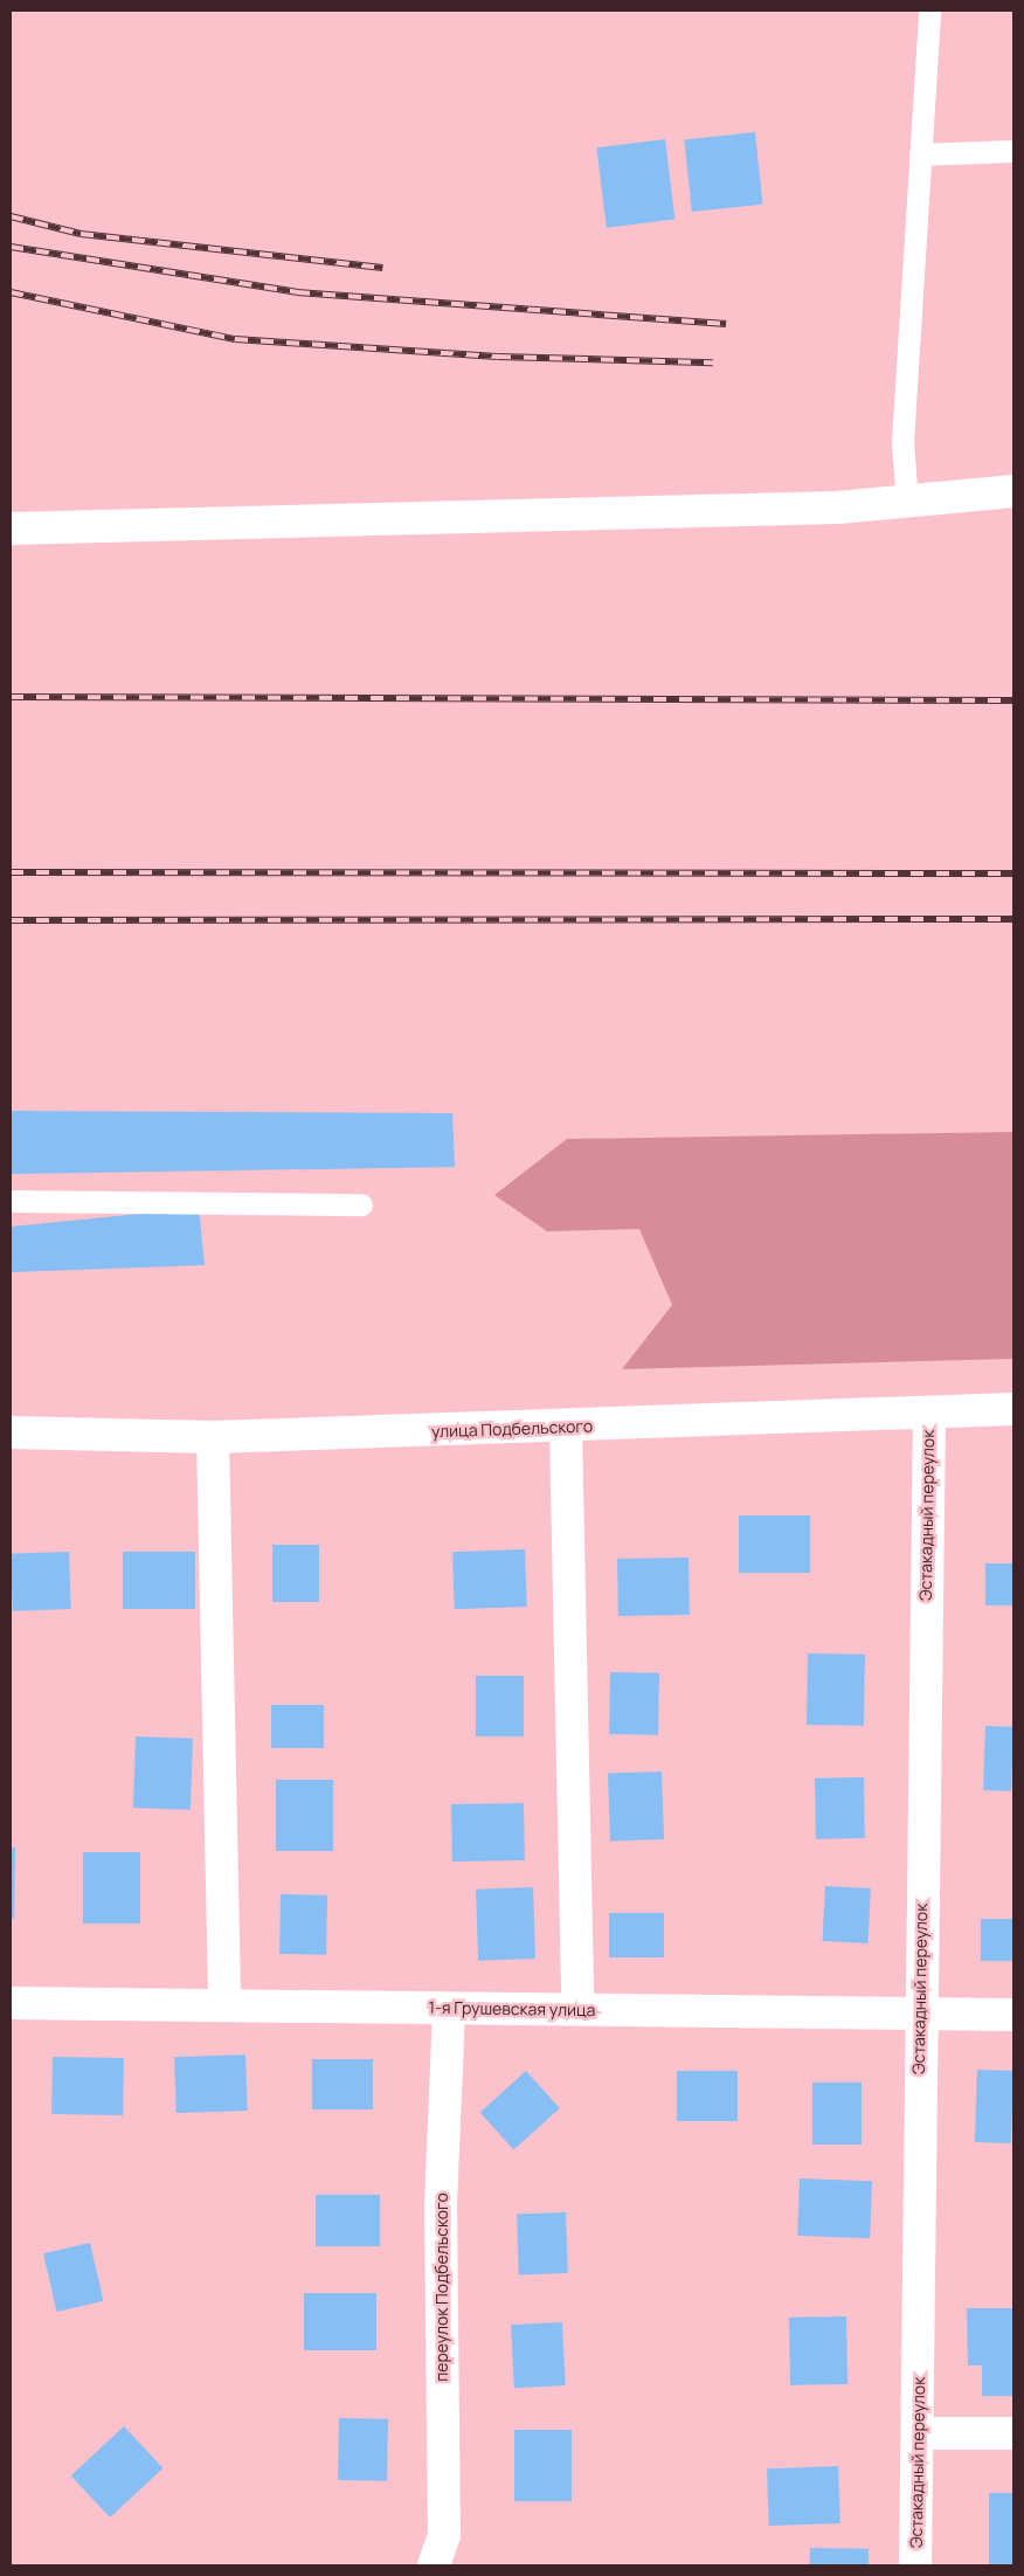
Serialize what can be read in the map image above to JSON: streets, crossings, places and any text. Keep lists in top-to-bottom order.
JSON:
{
  "streets": {
    "street": [
      "улица Подбельского",
      "Эстакадный переулок",
      "1-я Грушевская улица",
      "переулок Подбельского"
    ]
  },
  "crossings": [
    ["улица Подбельского", "Эстакадный переулок"],
    ["Эстакадный переулок", "1-я Грушевская улица"],
    ["1-я Грушевская улица", "переулок Подбельского"]
  ]
}
